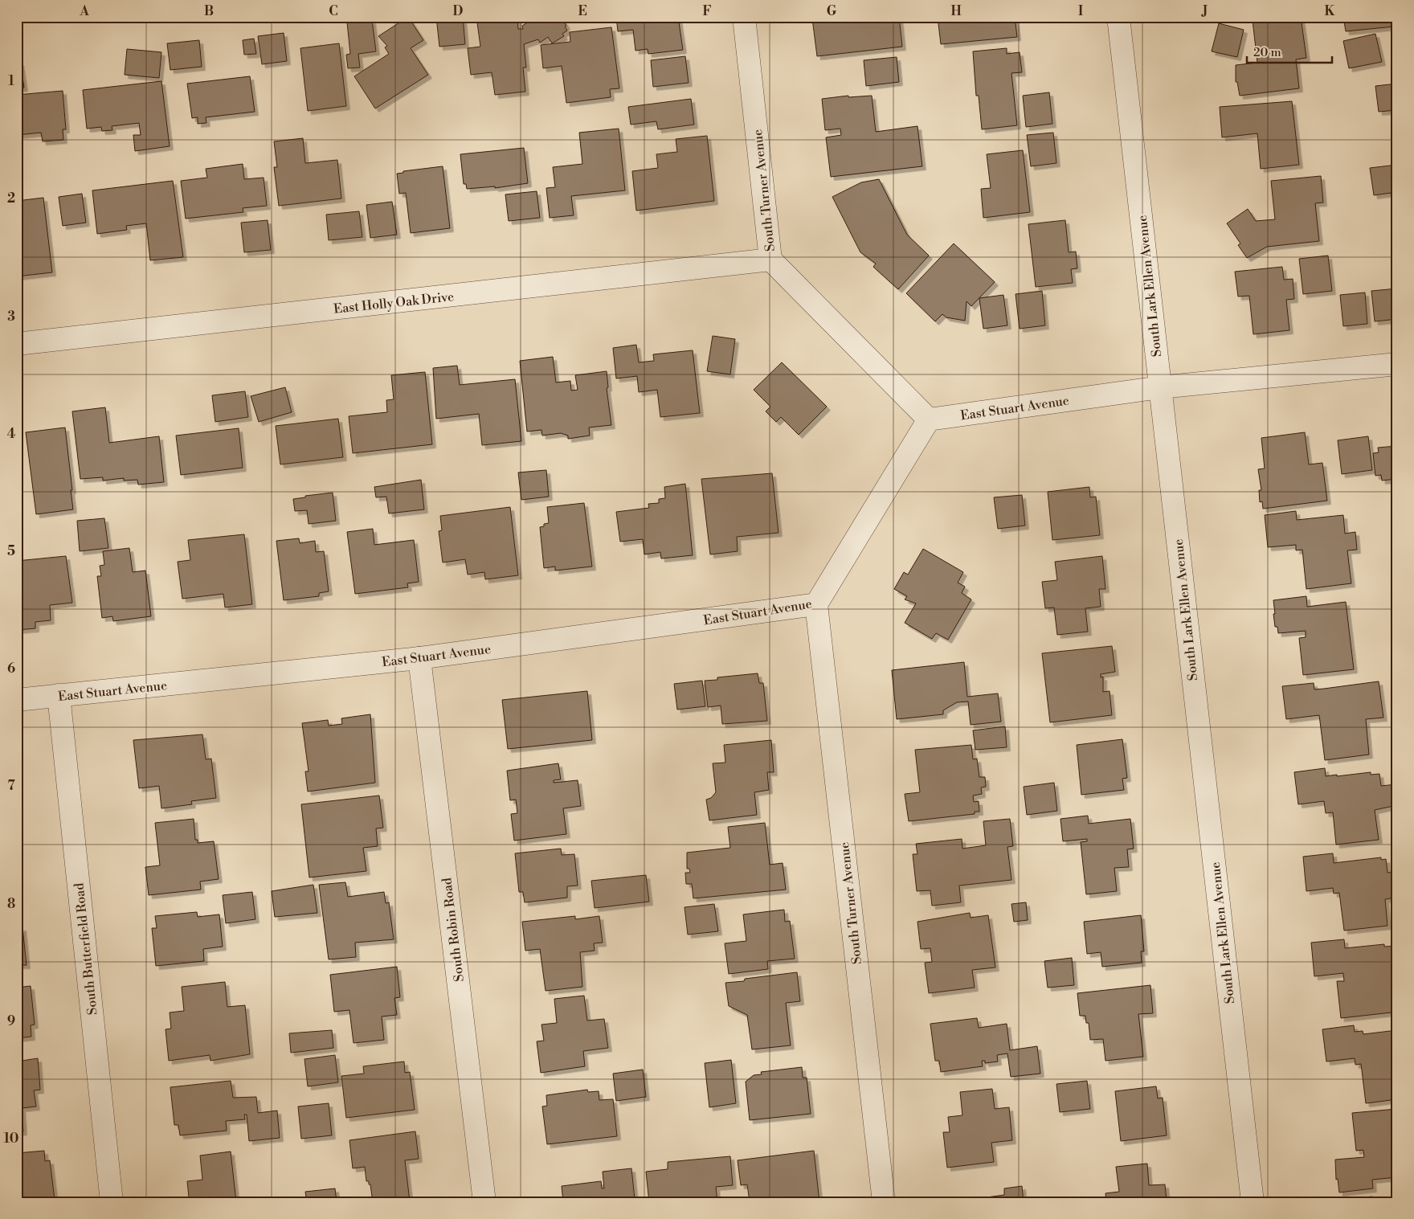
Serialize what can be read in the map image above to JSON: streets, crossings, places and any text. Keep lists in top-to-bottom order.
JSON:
{
  "streets": {
    "street": [
      "South Turner Avenue",
      "South Lark Ellen Avenue",
      "East Holly Oak Drive",
      "East Stuart Avenue",
      "South Robin Road",
      "South Butterfield Road"
    ]
  },
  "crossings": [
    ["South Turner Avenue", "East Holly Oak Drive"],
    ["South Turner Avenue", "East Stuart Avenue"],
    ["South Lark Ellen Avenue", "East Stuart Avenue"],
    ["East Stuart Avenue", "South Robin Road"],
    ["East Stuart Avenue", "South Butterfield Road"]
  ],
  "scale_bar": "20 m",
  "grid": {
    "columns": [
      "A",
      "B",
      "C",
      "D",
      "E",
      "F",
      "G",
      "H",
      "I",
      "J",
      "K"
    ],
    "rows": [
      "1",
      "2",
      "3",
      "4",
      "5",
      "6",
      "7",
      "8",
      "9",
      "10"
    ]
  }
}
